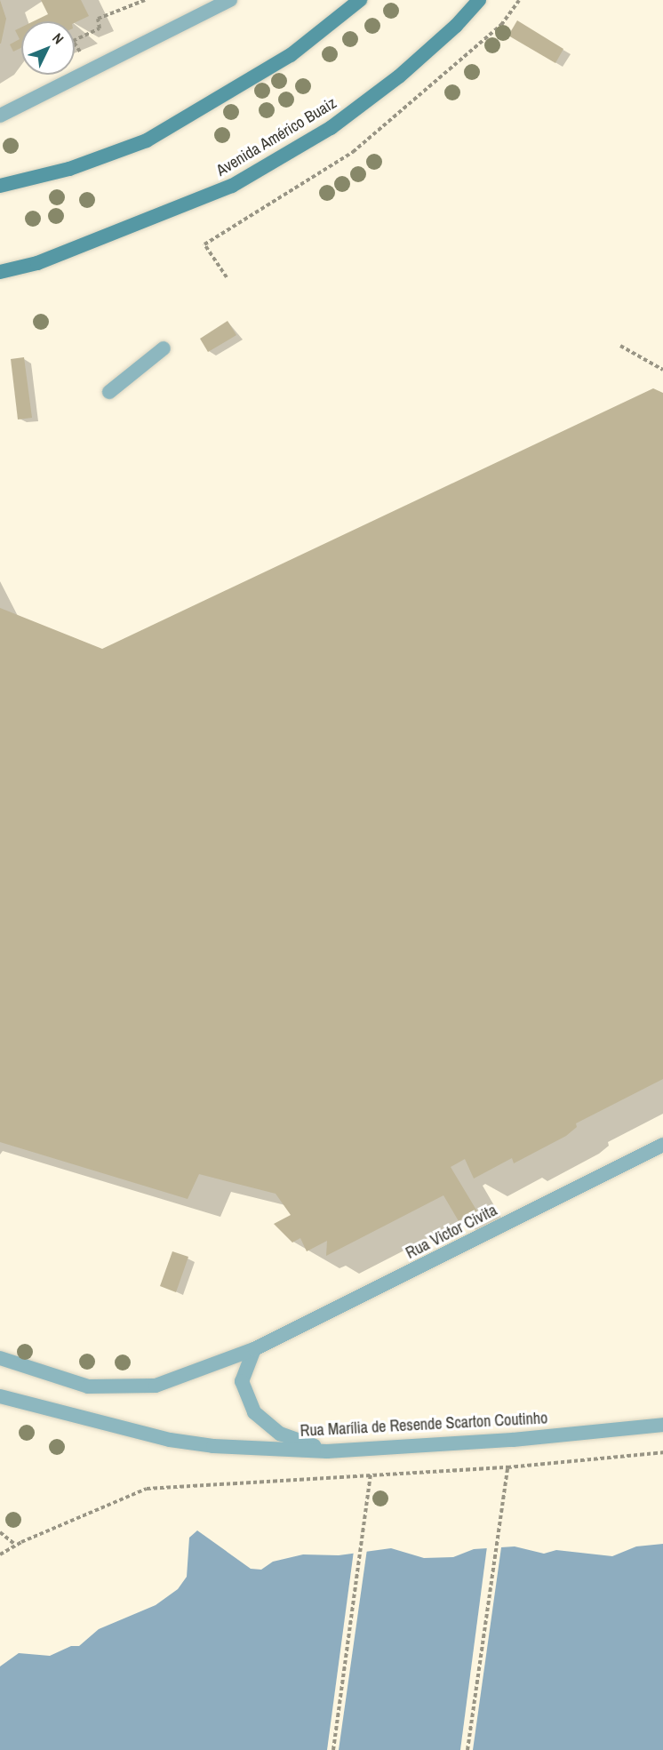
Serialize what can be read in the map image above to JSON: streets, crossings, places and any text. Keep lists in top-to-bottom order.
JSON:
{
  "streets": {
    "main road": ["Avenida Américo Buaiz"],
    "street": ["Rua Victor Civita", "Rua Marília de Resende Scarton Coutinho"]
  },
  "north": "top right"
}
